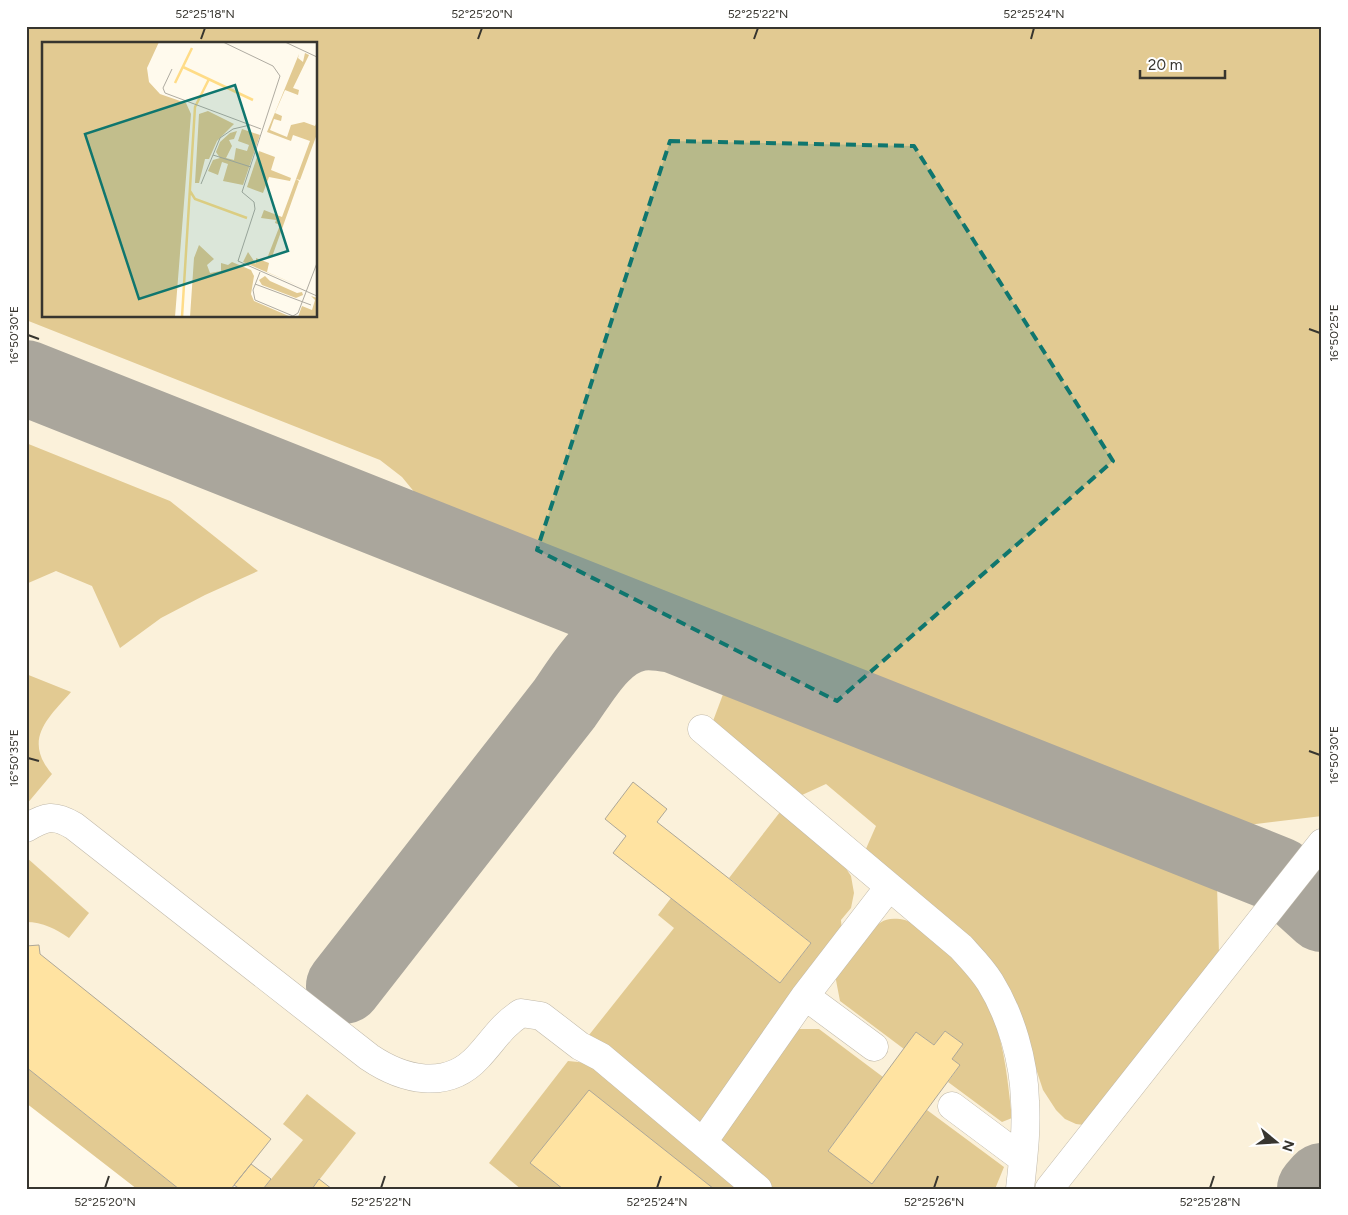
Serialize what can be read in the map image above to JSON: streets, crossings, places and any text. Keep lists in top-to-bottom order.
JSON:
{
  "scale_bar": "20 m",
  "north": "right",
  "coordinates": [
    "52°25'18\"N",
    "52°25'20\"N",
    "52°25'22\"N",
    "52°25'24\"N",
    "16°50'25\"E",
    "16°50'30\"E",
    "16°50'35\"E",
    "52°25'26\"N",
    "52°25'28\"N"
  ]
}
